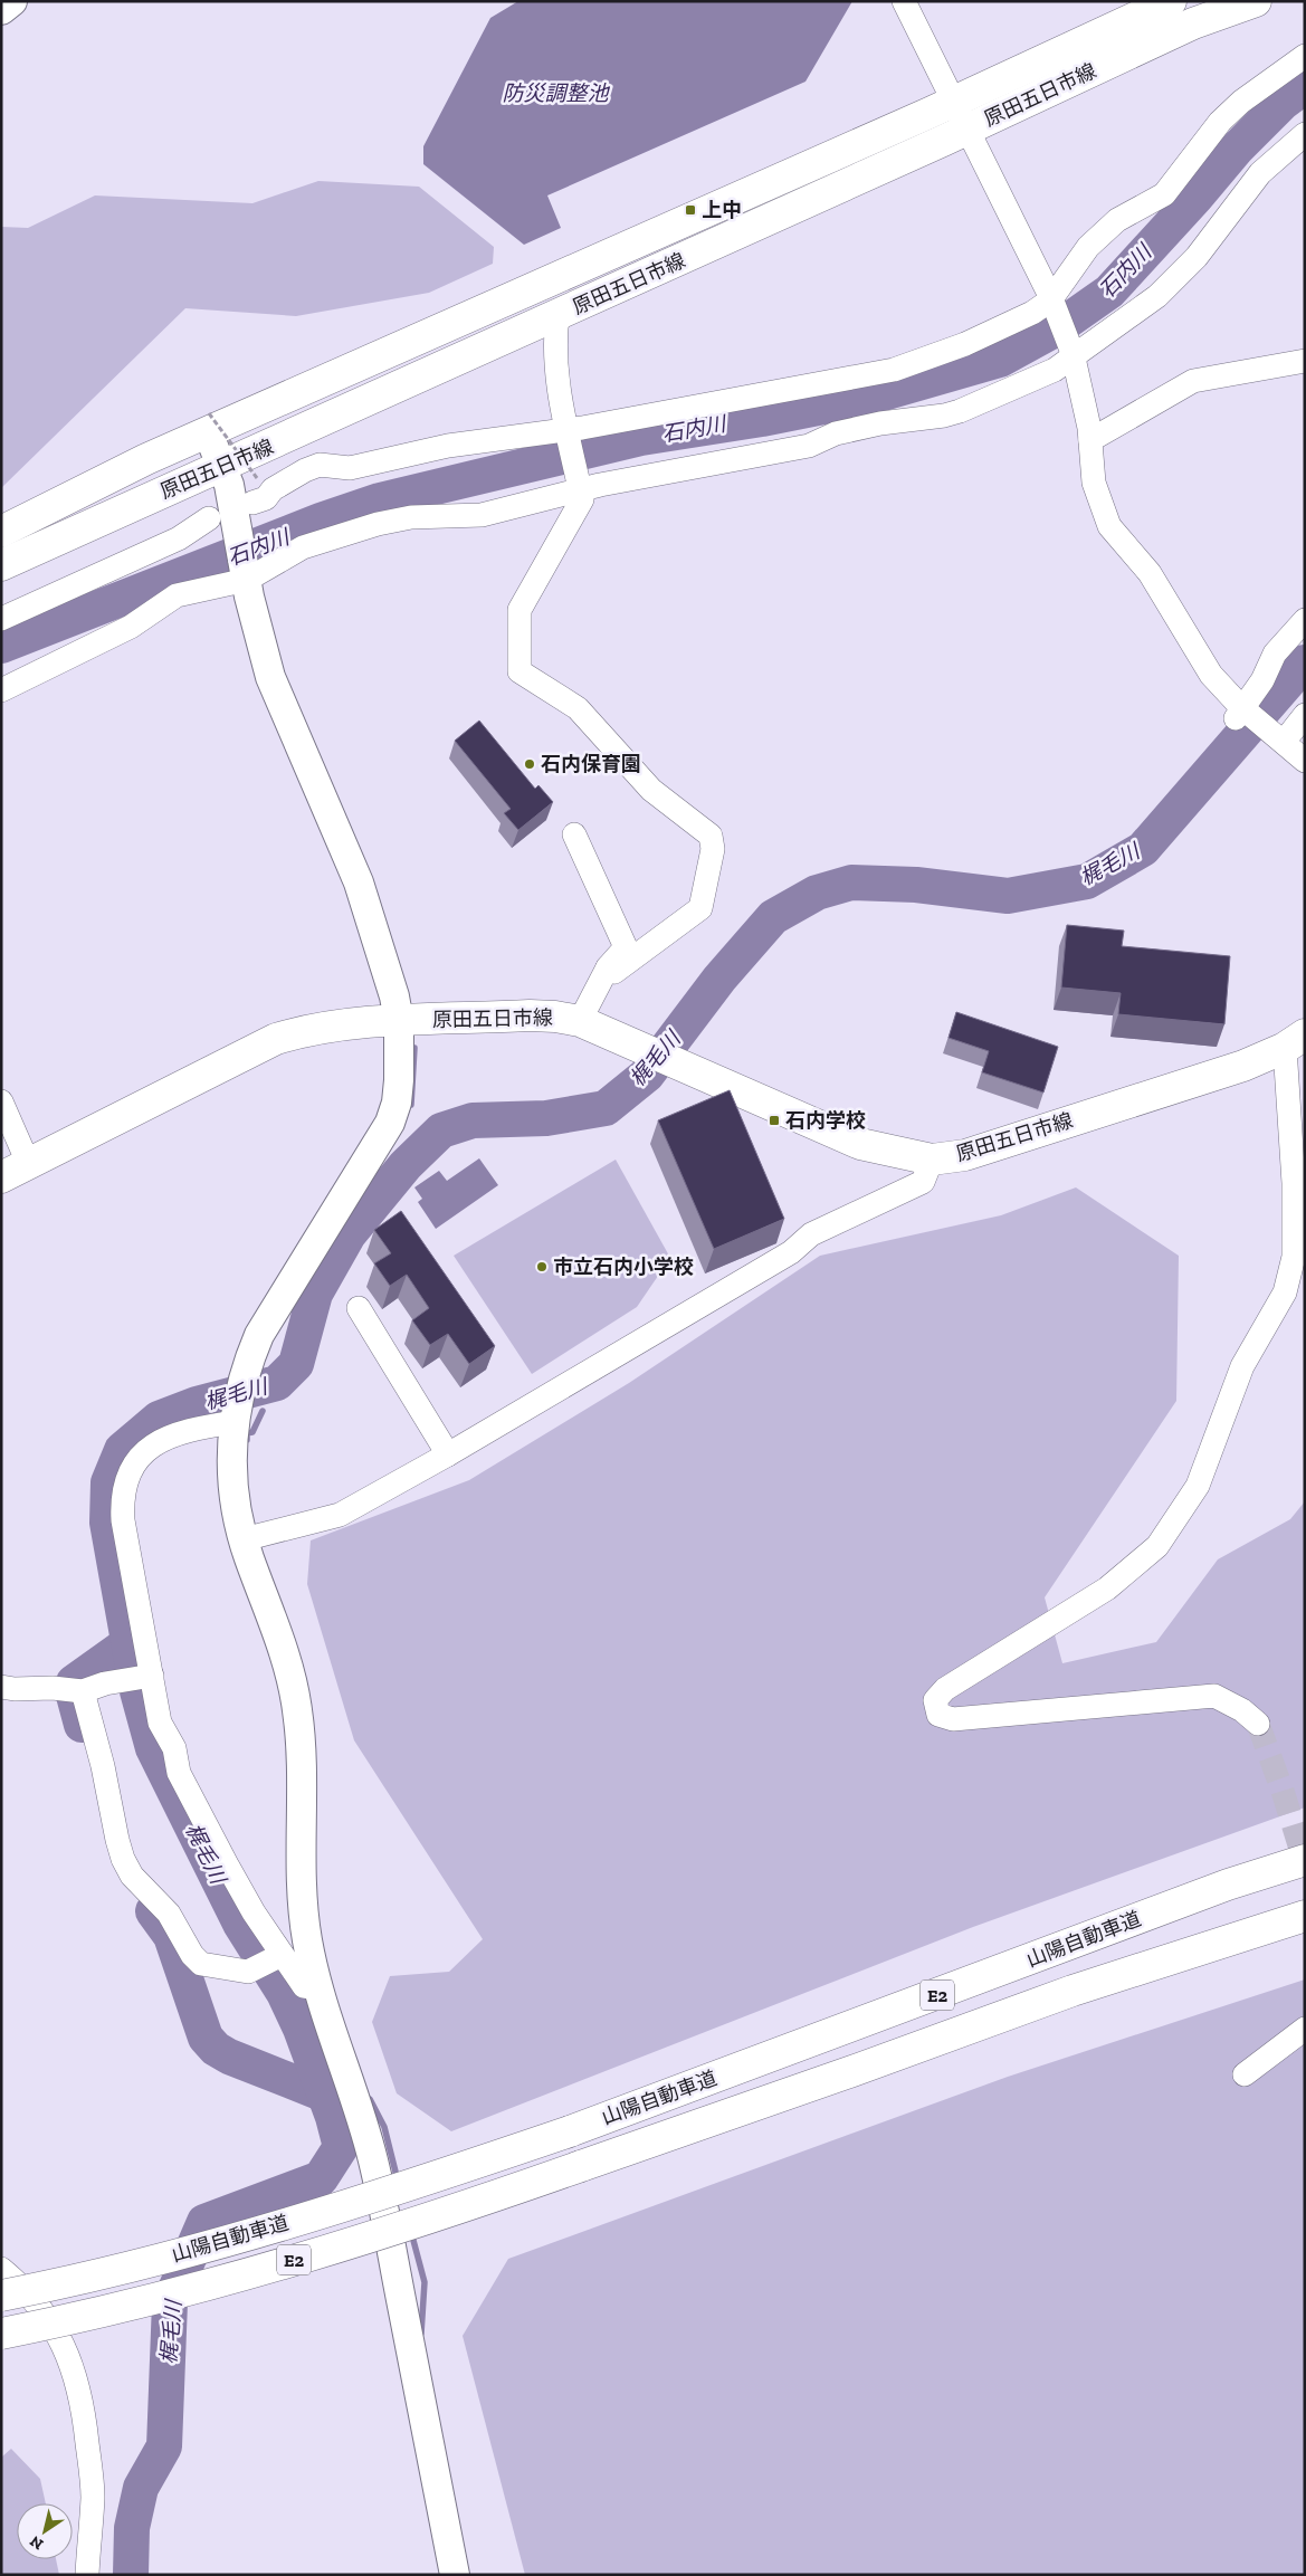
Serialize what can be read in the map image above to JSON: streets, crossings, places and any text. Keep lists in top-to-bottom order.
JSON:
{
  "streets": {
    "main road": ["原田五日市線", "山陽自動車道", "E2"]
  },
  "water": ["防災調整池", "石内川", "梶毛川"],
  "places": {
    "transit": ["上中", "石内学校"],
    "other": ["石内保育園", "市立石内小学校"]
  },
  "north": "bottom left"
}
